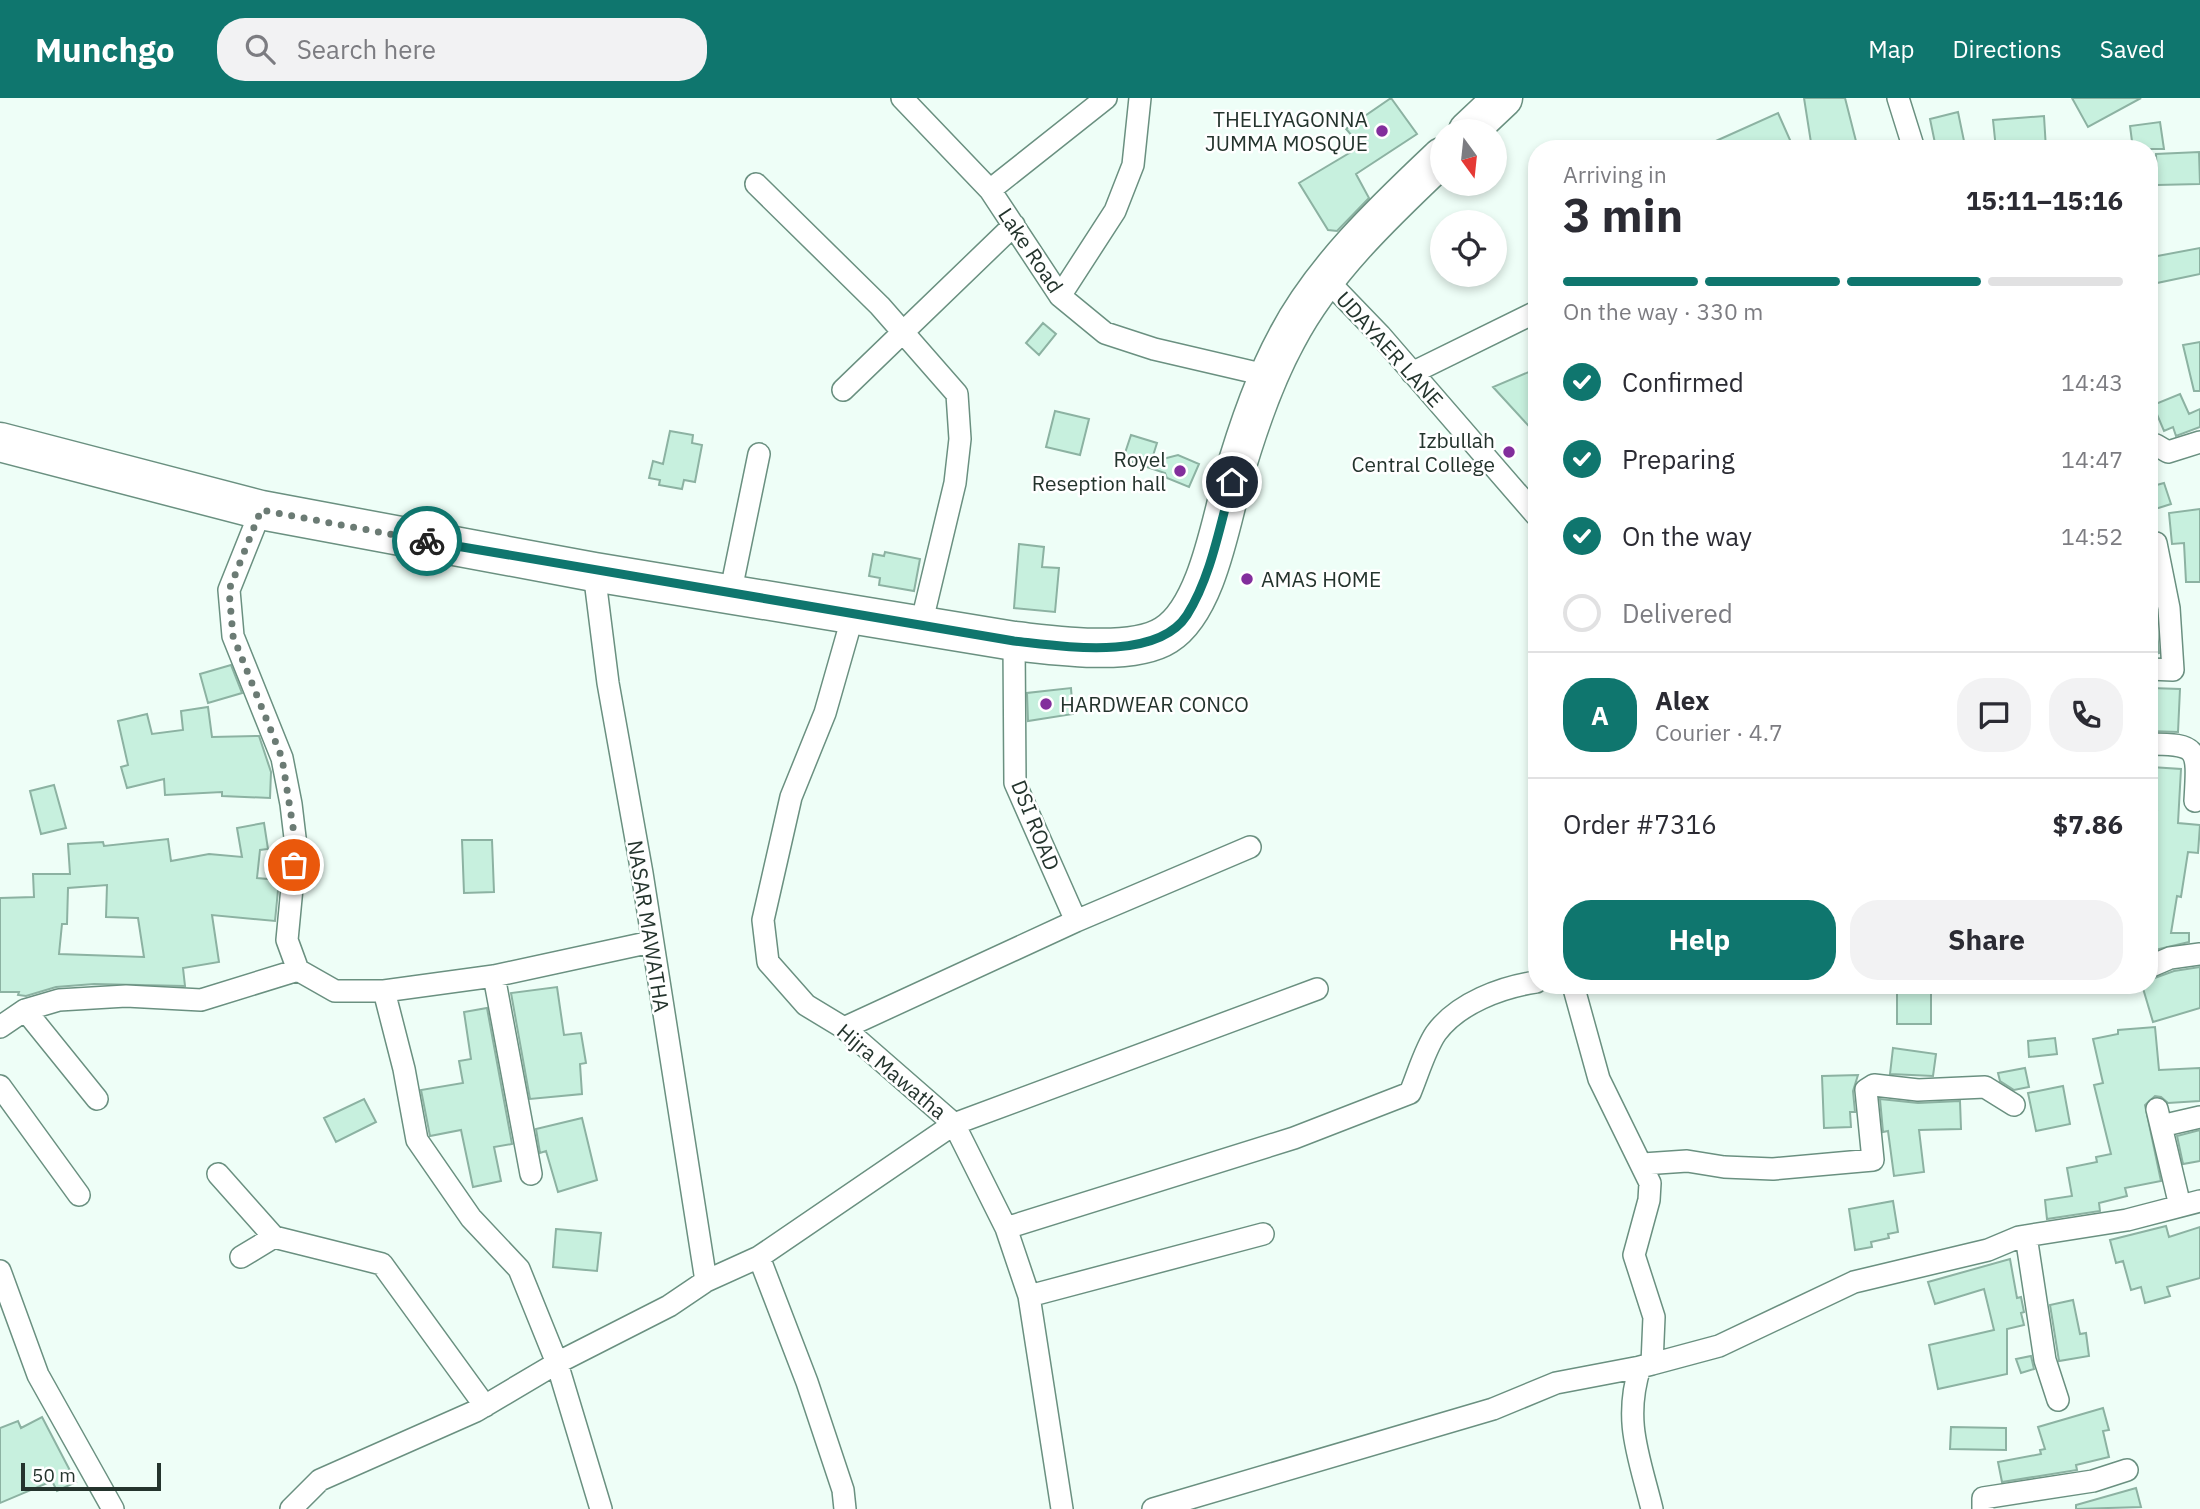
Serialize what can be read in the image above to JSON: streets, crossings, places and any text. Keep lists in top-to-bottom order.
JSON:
{
  "streets": {
    "street": [
      "Lake Road",
      "UDAYAER LANE",
      "DSI ROAD",
      "NASAR MAWATHA",
      "Hijra Mawatha"
    ]
  },
  "places": [
    "THELIYAGONNA JUMMA MOSQUE",
    "Izbullah Central College",
    "Royel Reseption hall",
    "AMAS HOME",
    "HARDWEAR CONCO"
  ],
  "scale_bar": "50 m",
  "north": "bottom",
  "page": {
    "header": "Munchgo",
    "search": "Search here",
    "nav": ["Map", "Directions", "Saved"],
    "heading": ["3 min", "Arriving in", "15:11–15:16"],
    "panel": [
      "Alex",
      "Courier · 4.7",
      "Order #7316",
      "$7.86"
    ],
    "bar": "On the way · 330 m",
    "list": [
      ["Confirmed", "14:43"],
      ["Preparing", "14:47"],
      ["On the way", "14:52"],
      "Delivered"
    ],
    "round": "A",
    "buttons": ["Help", "Share"],
    "scale": "50 m"
  }
}
